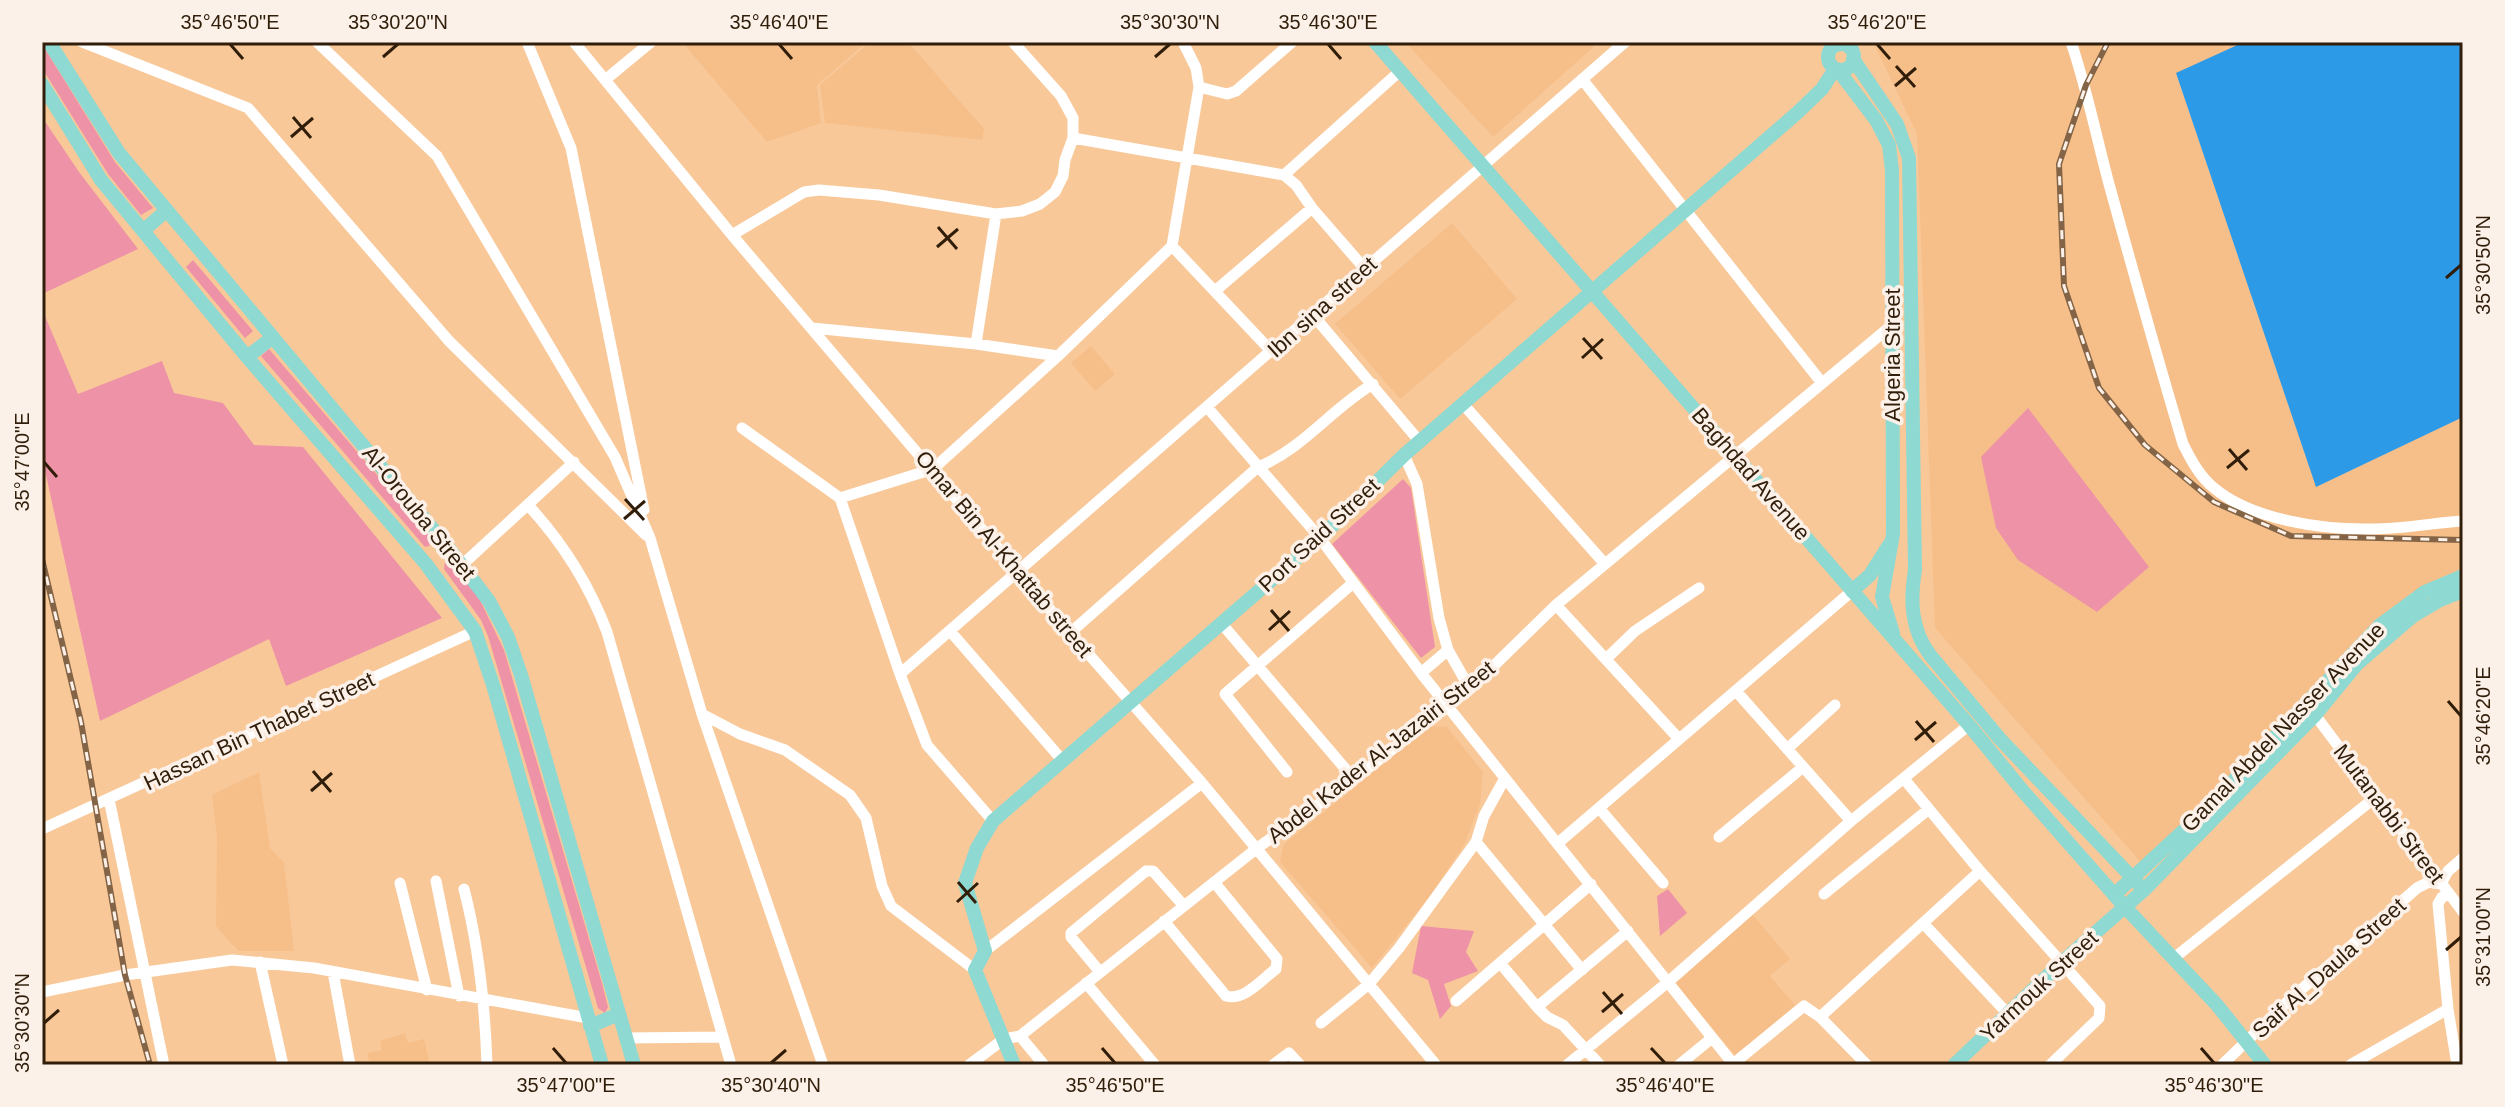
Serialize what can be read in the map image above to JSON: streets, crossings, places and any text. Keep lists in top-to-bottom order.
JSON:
{
  "streets": {
    "main road": [
      "Algeria Street",
      "Baghdad Avenue",
      "Al-Orouba Street",
      "Port Said Street",
      "Gamal Abdel Nasser Avenue",
      "Yarmouk Street"
    ],
    "street": [
      "Ibn sina street",
      "Omar Bin Al-Khattab street",
      "Hassan Bin Thabet Street",
      "Abdel Kader Al-Jazairi Street",
      "Mutanabbi Street",
      "Saif Al_Daula Street"
    ]
  },
  "crossings": [
    ["Ibn sina street", "Baghdad Avenue"],
    ["Ibn sina street", "Omar Bin Al-Khattab street"],
    ["Algeria Street", "Baghdad Avenue"],
    ["Algeria Street", "Port Said Street"],
    ["Algeria Street", "Gamal Abdel Nasser Avenue"],
    ["Algeria Street", "Abdel Kader Al-Jazairi Street"],
    ["Baghdad Avenue", "Port Said Street"],
    ["Baghdad Avenue", "Gamal Abdel Nasser Avenue"],
    ["Baghdad Avenue", "Abdel Kader Al-Jazairi Street"],
    ["Baghdad Avenue", "Saif Al_Daula Street"],
    ["Baghdad Avenue", "Yarmouk Street"],
    ["Al-Orouba Street", "Hassan Bin Thabet Street"],
    ["Port Said Street", "Omar Bin Al-Khattab street"],
    ["Omar Bin Al-Khattab street", "Abdel Kader Al-Jazairi Street"],
    ["Gamal Abdel Nasser Avenue", "Mutanabbi Street"],
    ["Gamal Abdel Nasser Avenue", "Yarmouk Street"],
    ["Mutanabbi Street", "Saif Al_Daula Street"]
  ],
  "coordinates": [
    "35°46'50\"E",
    "35°30'20\"N",
    "35°46'40\"E",
    "35°30'30\"N",
    "35°46'30\"E",
    "35°46'20\"E",
    "35°30'50\"N",
    "35°47'00\"E",
    "35°31'00\"N",
    "35°30'40\"N"
  ]
}
